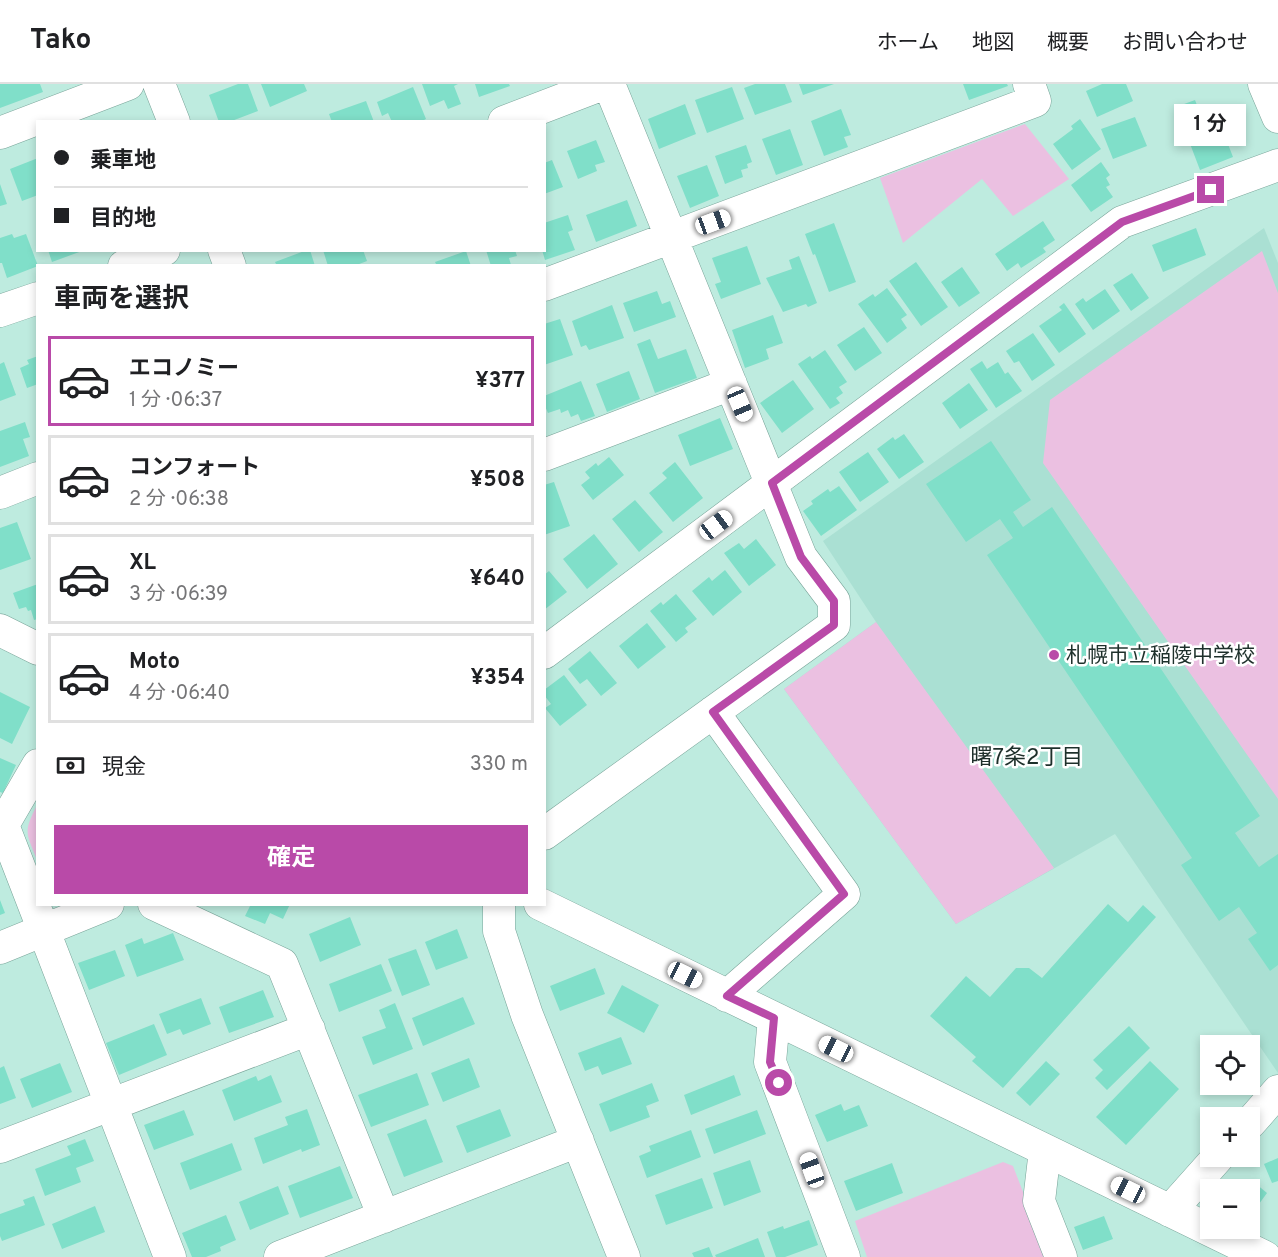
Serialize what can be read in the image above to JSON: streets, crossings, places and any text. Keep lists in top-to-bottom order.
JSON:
{
  "districts": ["曙7条2丁目"],
  "places": ["札幌市立稲陵中学校"],
  "page": {
    "header": "Tako",
    "nav": [
      "ホーム",
      "地図",
      "概要",
      "お問い合わせ"
    ],
    "bubble": "1 分",
    "banner": ["乗車地", "目的地"],
    "heading": "車両を選択",
    "list": [
      {
        "name": "エコノミー",
        "note": "1 分 · 06:37",
        "value": "¥377"
      },
      {
        "name": "コンフォート",
        "note": "2 分 · 06:38",
        "value": "¥508"
      },
      {
        "name": "XL",
        "note": "3 分 · 06:39",
        "value": "¥640"
      },
      {
        "name": "Moto",
        "note": "4 分 · 06:40",
        "value": "¥354"
      }
    ],
    "pay": ["現金", "330 m"],
    "buttons": "確定",
    "map_buttons": ["+", "−"]
  }
}
